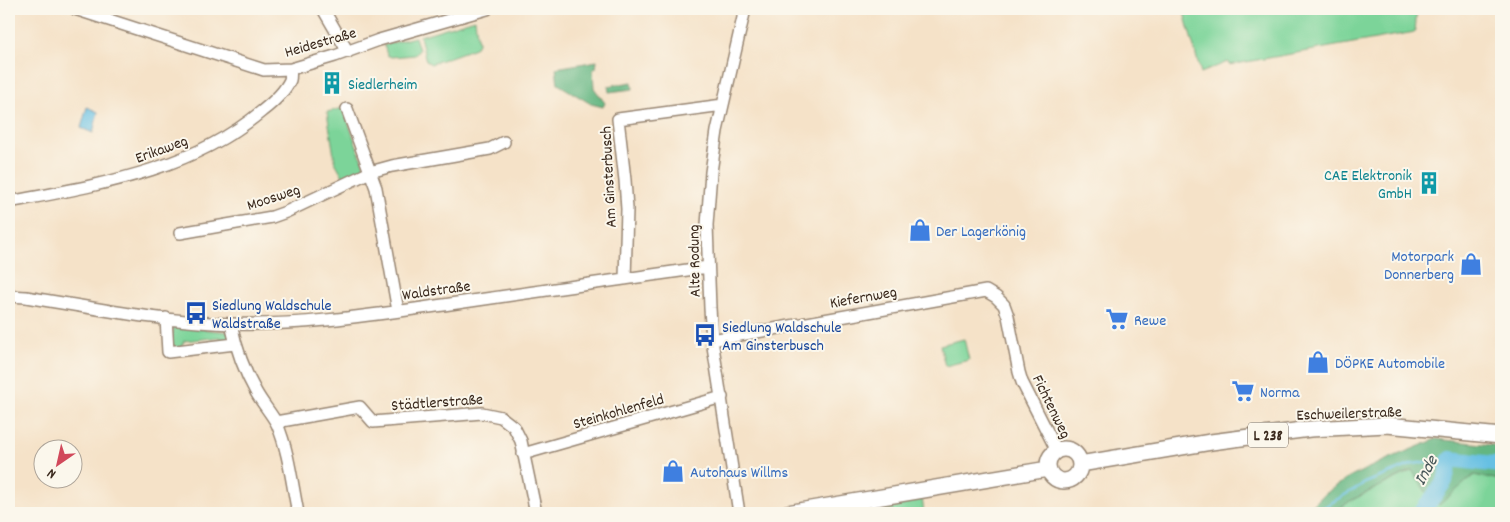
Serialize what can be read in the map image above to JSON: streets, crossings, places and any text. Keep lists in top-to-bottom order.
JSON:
{
  "streets": {
    "main road": ["Eschweilerstraße", "L 238"],
    "street": [
      "Heidestraße",
      "Erikaweg",
      "Am Ginsterbusch",
      "Moosweg",
      "Alte Rodung",
      "Waldstraße",
      "Kiefernweg",
      "Städtlerstraße",
      "Fichtenweg",
      "Steinkohlenfeld"
    ]
  },
  "crossings": [
    ["Heidestraße", "Erikaweg"],
    ["Am Ginsterbusch", "Alte Rodung"],
    ["Am Ginsterbusch", "Waldstraße"],
    ["Alte Rodung", "Waldstraße"],
    ["Alte Rodung", "Kiefernweg"],
    ["Alte Rodung", "Steinkohlenfeld"],
    ["Kiefernweg", "Fichtenweg"],
    ["Städtlerstraße", "Steinkohlenfeld"],
    ["Fichtenweg", "Eschweilerstraße"]
  ],
  "water": ["Inde"],
  "places": {
    "building": ["Siedlerheim", "CAE Elektronik GmbH"],
    "shop": [
      "Der Lagerkönig",
      "Motorpark Donnerberg",
      "DÖPKE Automobile",
      "Autohaus Willms"
    ],
    "bus stop": ["Siedlung Waldschule Waldstraße", "Siedlung Waldschule Am Ginsterbusch"],
    "supermarket": ["Rewe", "Norma"]
  },
  "north": "bottom left"
}
